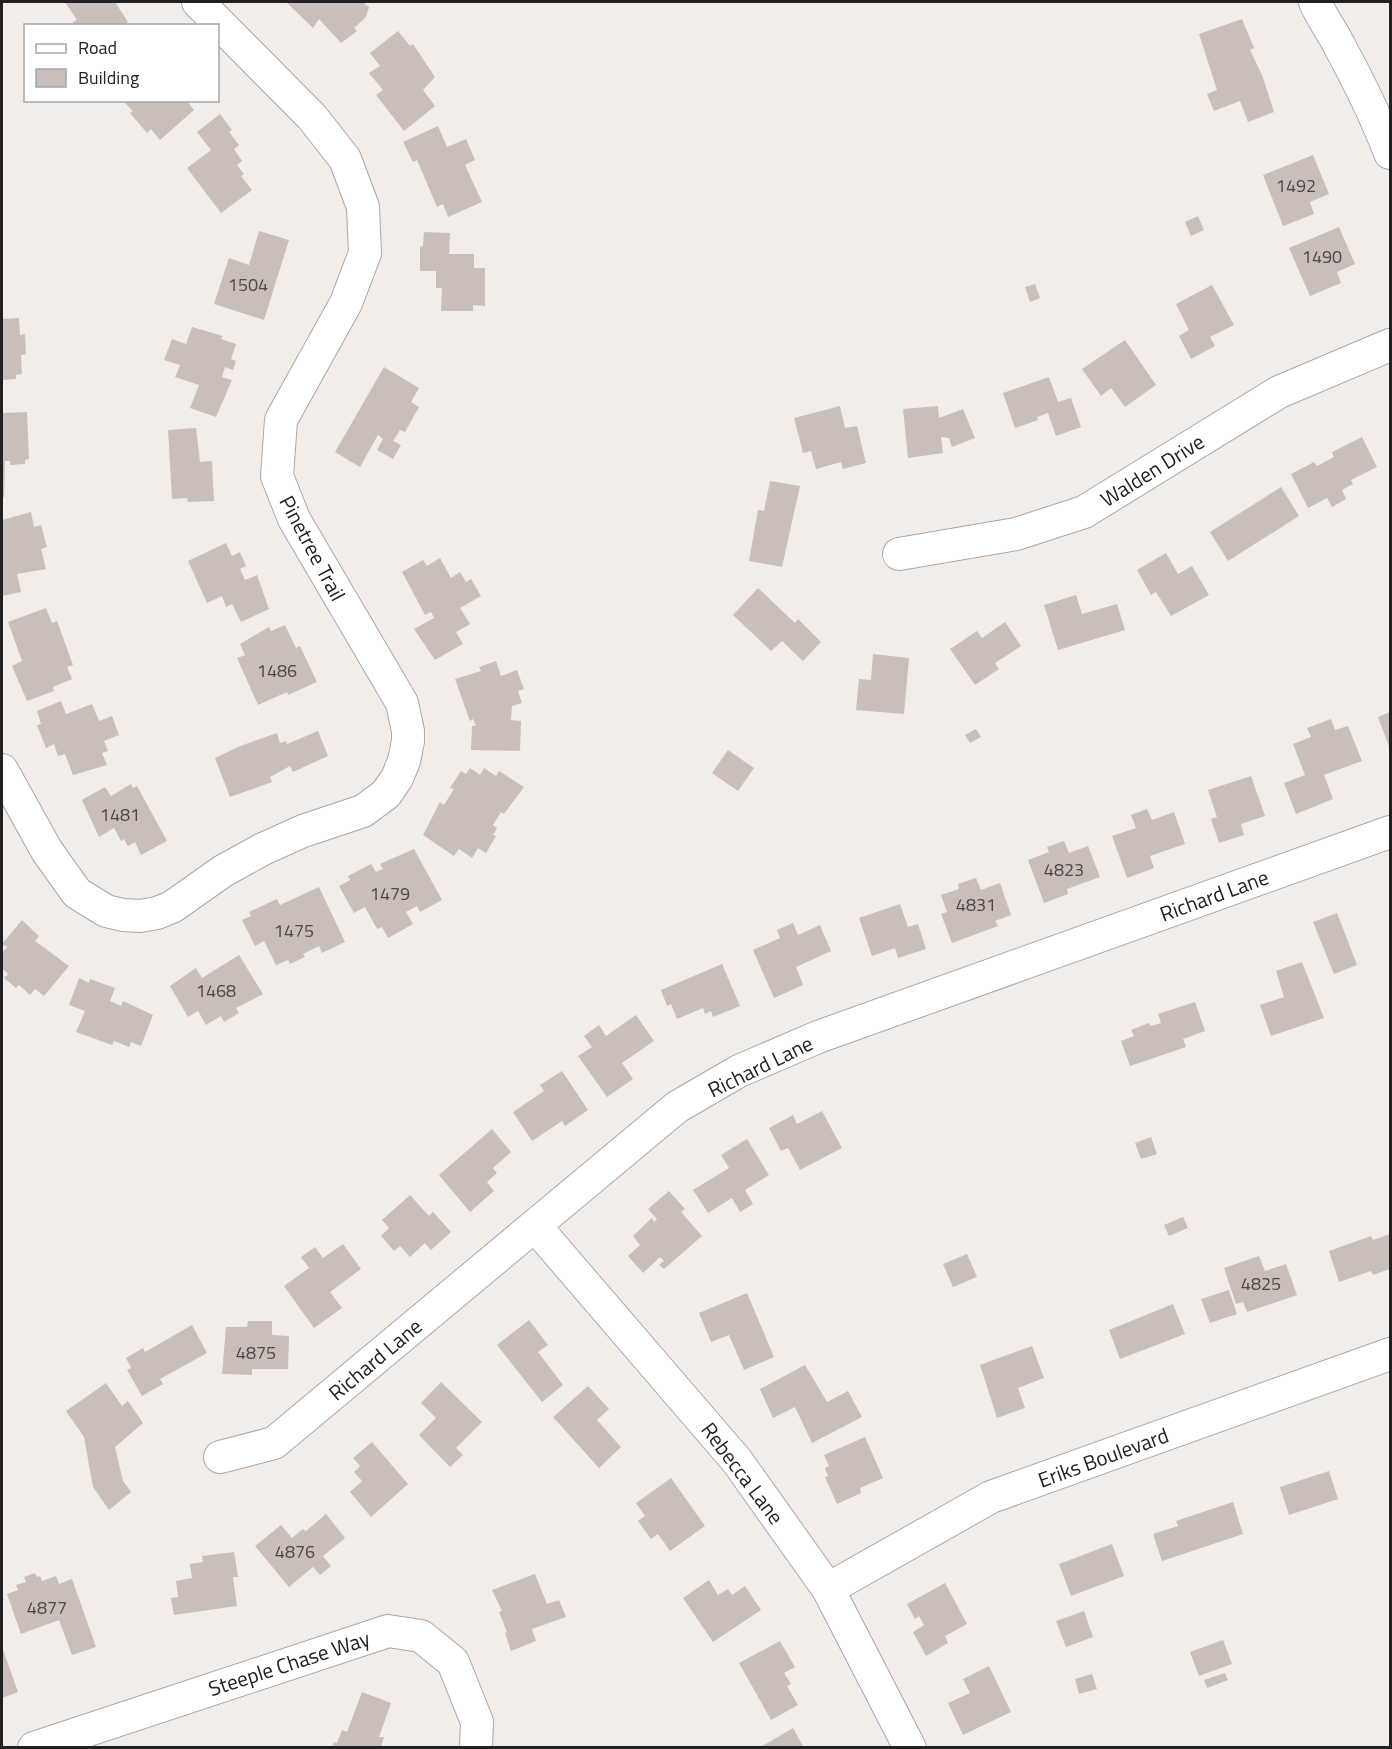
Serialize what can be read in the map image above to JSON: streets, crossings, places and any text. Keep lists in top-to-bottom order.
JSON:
{
  "streets": {
    "street": [
      "Walden Drive",
      "Pinetree Trail",
      "Richard Lane",
      "Eriks Boulevard",
      "Rebecca Lane",
      "Steeple Chase Way"
    ]
  },
  "crossings": [
    ["Richard Lane", "Rebecca Lane"],
    ["Eriks Boulevard", "Rebecca Lane"]
  ],
  "house_numbers": [
    "1492",
    "1490",
    "1504",
    "1486",
    "1481",
    "4823",
    "1479",
    "4831",
    "1475",
    "1468",
    "4825",
    "4875",
    "4876",
    "4877"
  ],
  "legend": ["Road", "Building"]
}
